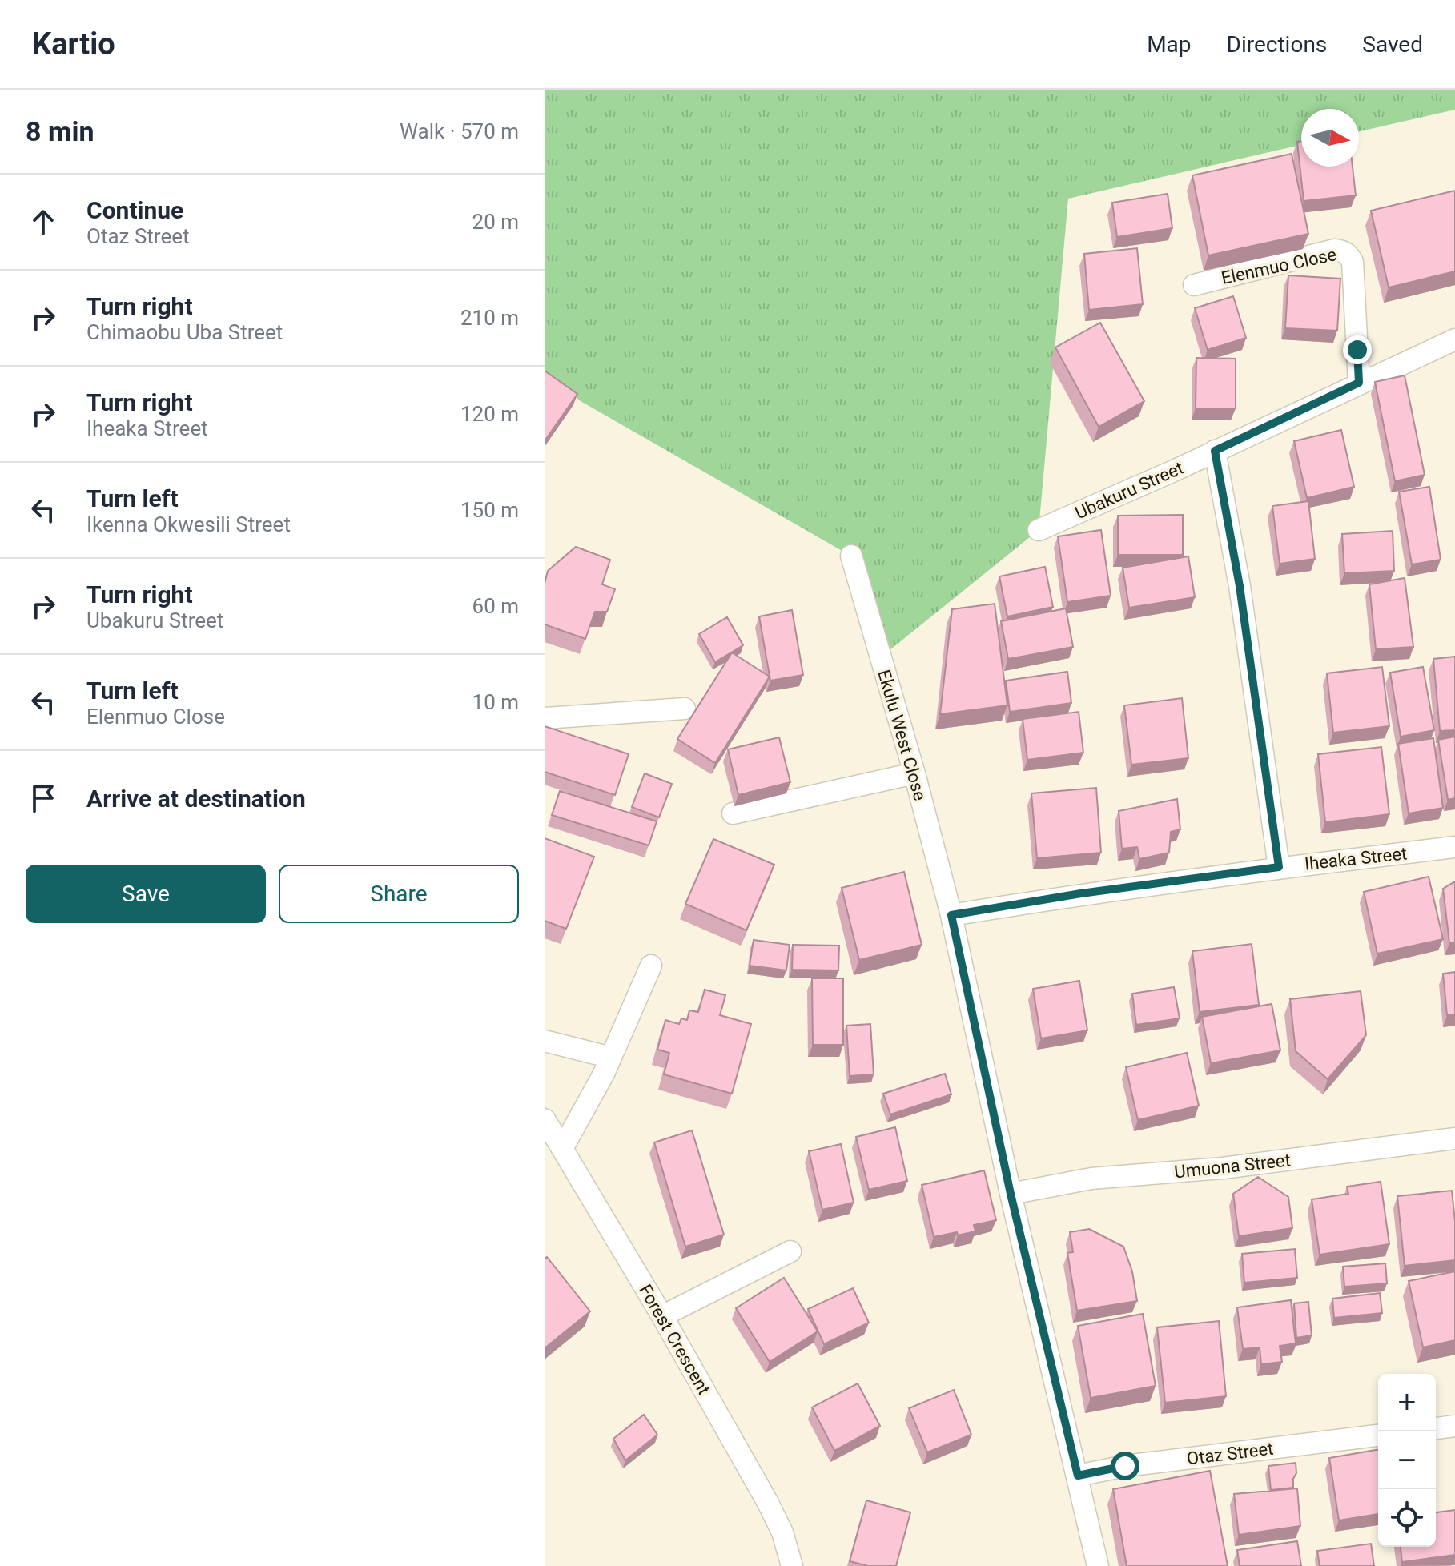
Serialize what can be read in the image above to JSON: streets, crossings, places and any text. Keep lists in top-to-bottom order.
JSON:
{
  "streets": {
    "street": [
      "Elenmuo Close",
      "Ubakuru Street",
      "Ekulu West Close",
      "Iheaka Street",
      "Umuona Street",
      "Forest Crescent",
      "Otaz Street"
    ]
  },
  "crossings": [
    ["Elenmuo Close", "Ubakuru Street"],
    ["Ekulu West Close", "Iheaka Street"],
    ["Ekulu West Close", "Umuona Street"],
    ["Ekulu West Close", "Otaz Street"]
  ],
  "north": "right",
  "page": {
    "header": "Kartio",
    "nav": ["Map", "Directions", "Saved"],
    "heading": ["8 min", "Walk · 570 m"],
    "list": [
      ["Continue", "Otaz Street", "20 m"],
      ["Turn right", "Chimaobu Uba Street", "210 m"],
      ["Turn right", "Iheaka Street", "120 m"],
      ["Turn left", "Ikenna Okwesili Street", "150 m"],
      ["Turn right", "Ubakuru Street", "60 m"],
      ["Turn left", "Elenmuo Close", "10 m"],
      "Arrive at destination"
    ],
    "buttons": ["Save", "Share"],
    "map_buttons": ["+", "−"]
  }
}
